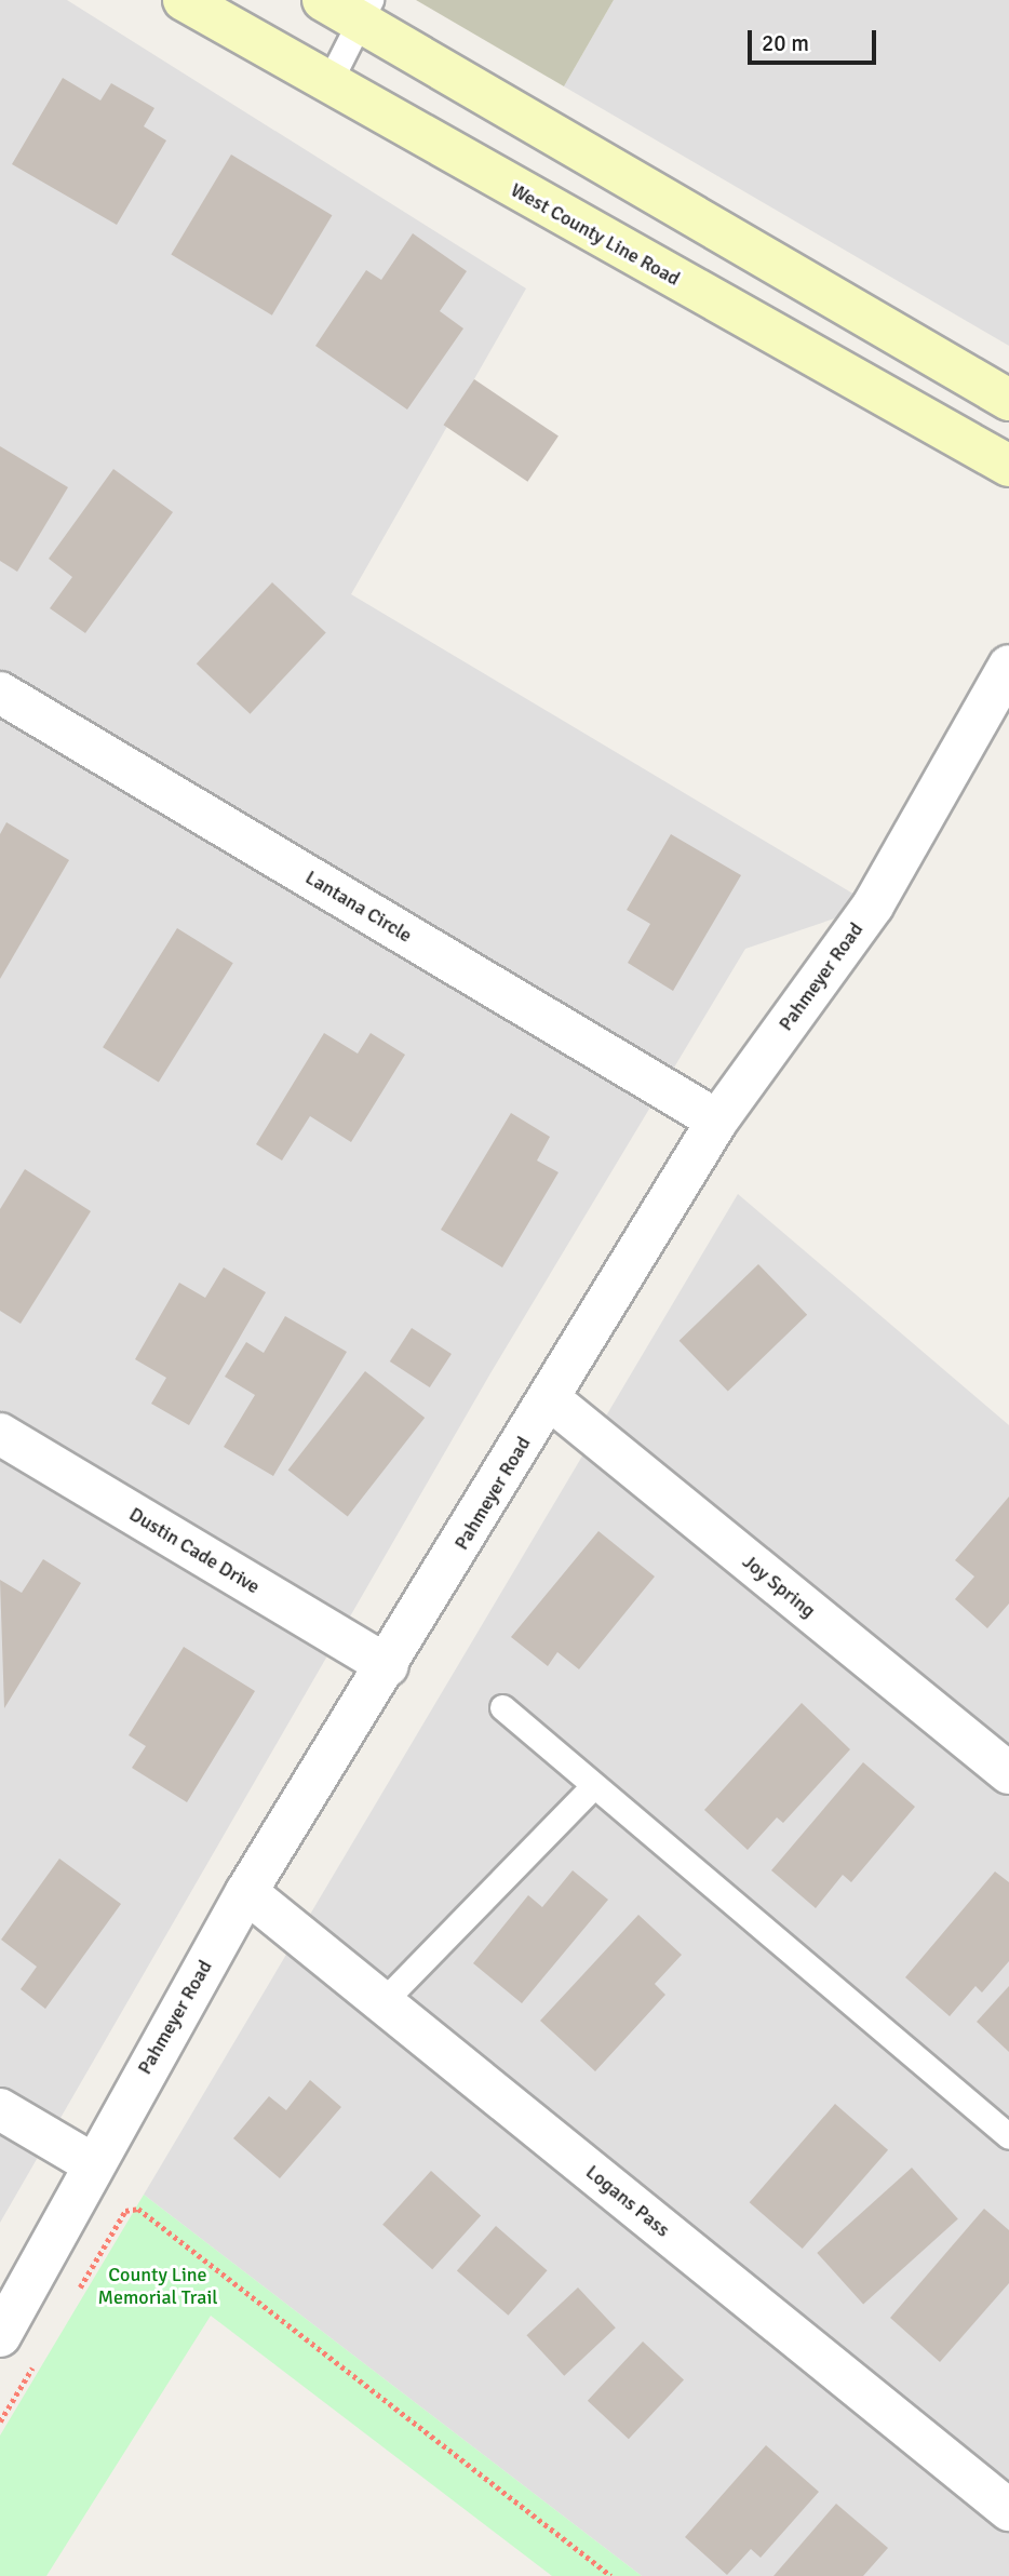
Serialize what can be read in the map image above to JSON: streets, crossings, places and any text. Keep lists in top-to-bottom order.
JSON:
{
  "streets": {
    "main road": ["West County Line Road"],
    "street": [
      "Lantana Circle",
      "Pahmeyer Road",
      "Dustin Cade Drive",
      "Joy Spring",
      "Logans Pass"
    ]
  },
  "crossings": [
    ["Lantana Circle", "Pahmeyer Road"],
    ["Pahmeyer Road", "Dustin Cade Drive"],
    ["Pahmeyer Road", "Joy Spring"],
    ["Pahmeyer Road", "Logans Pass"]
  ],
  "parks": ["County Line Memorial Trail"],
  "scale_bar": "20 m"
}
